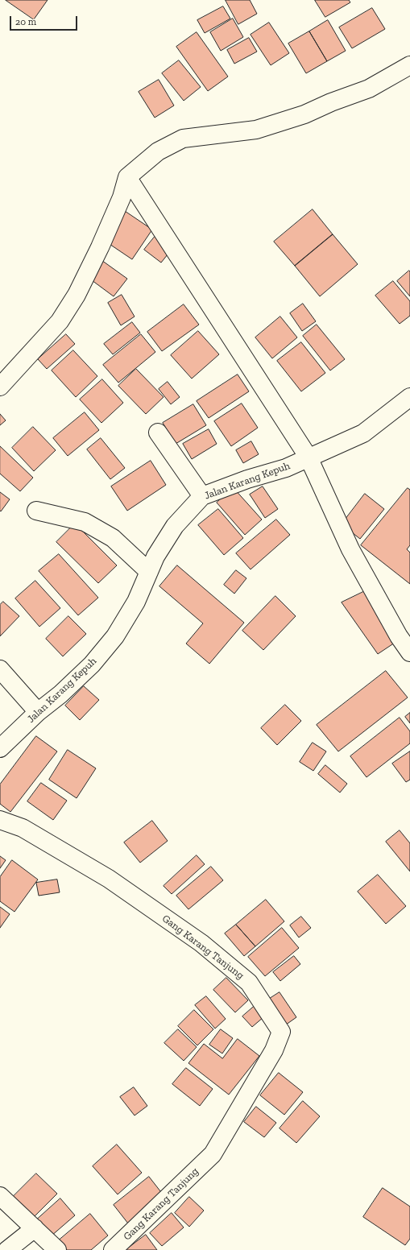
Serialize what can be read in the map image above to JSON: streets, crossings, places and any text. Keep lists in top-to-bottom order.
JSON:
{
  "streets": {
    "street": ["Jalan Karang Kepuh", "Gang Karang Tanjung"]
  },
  "scale_bar": "20 m"
}
